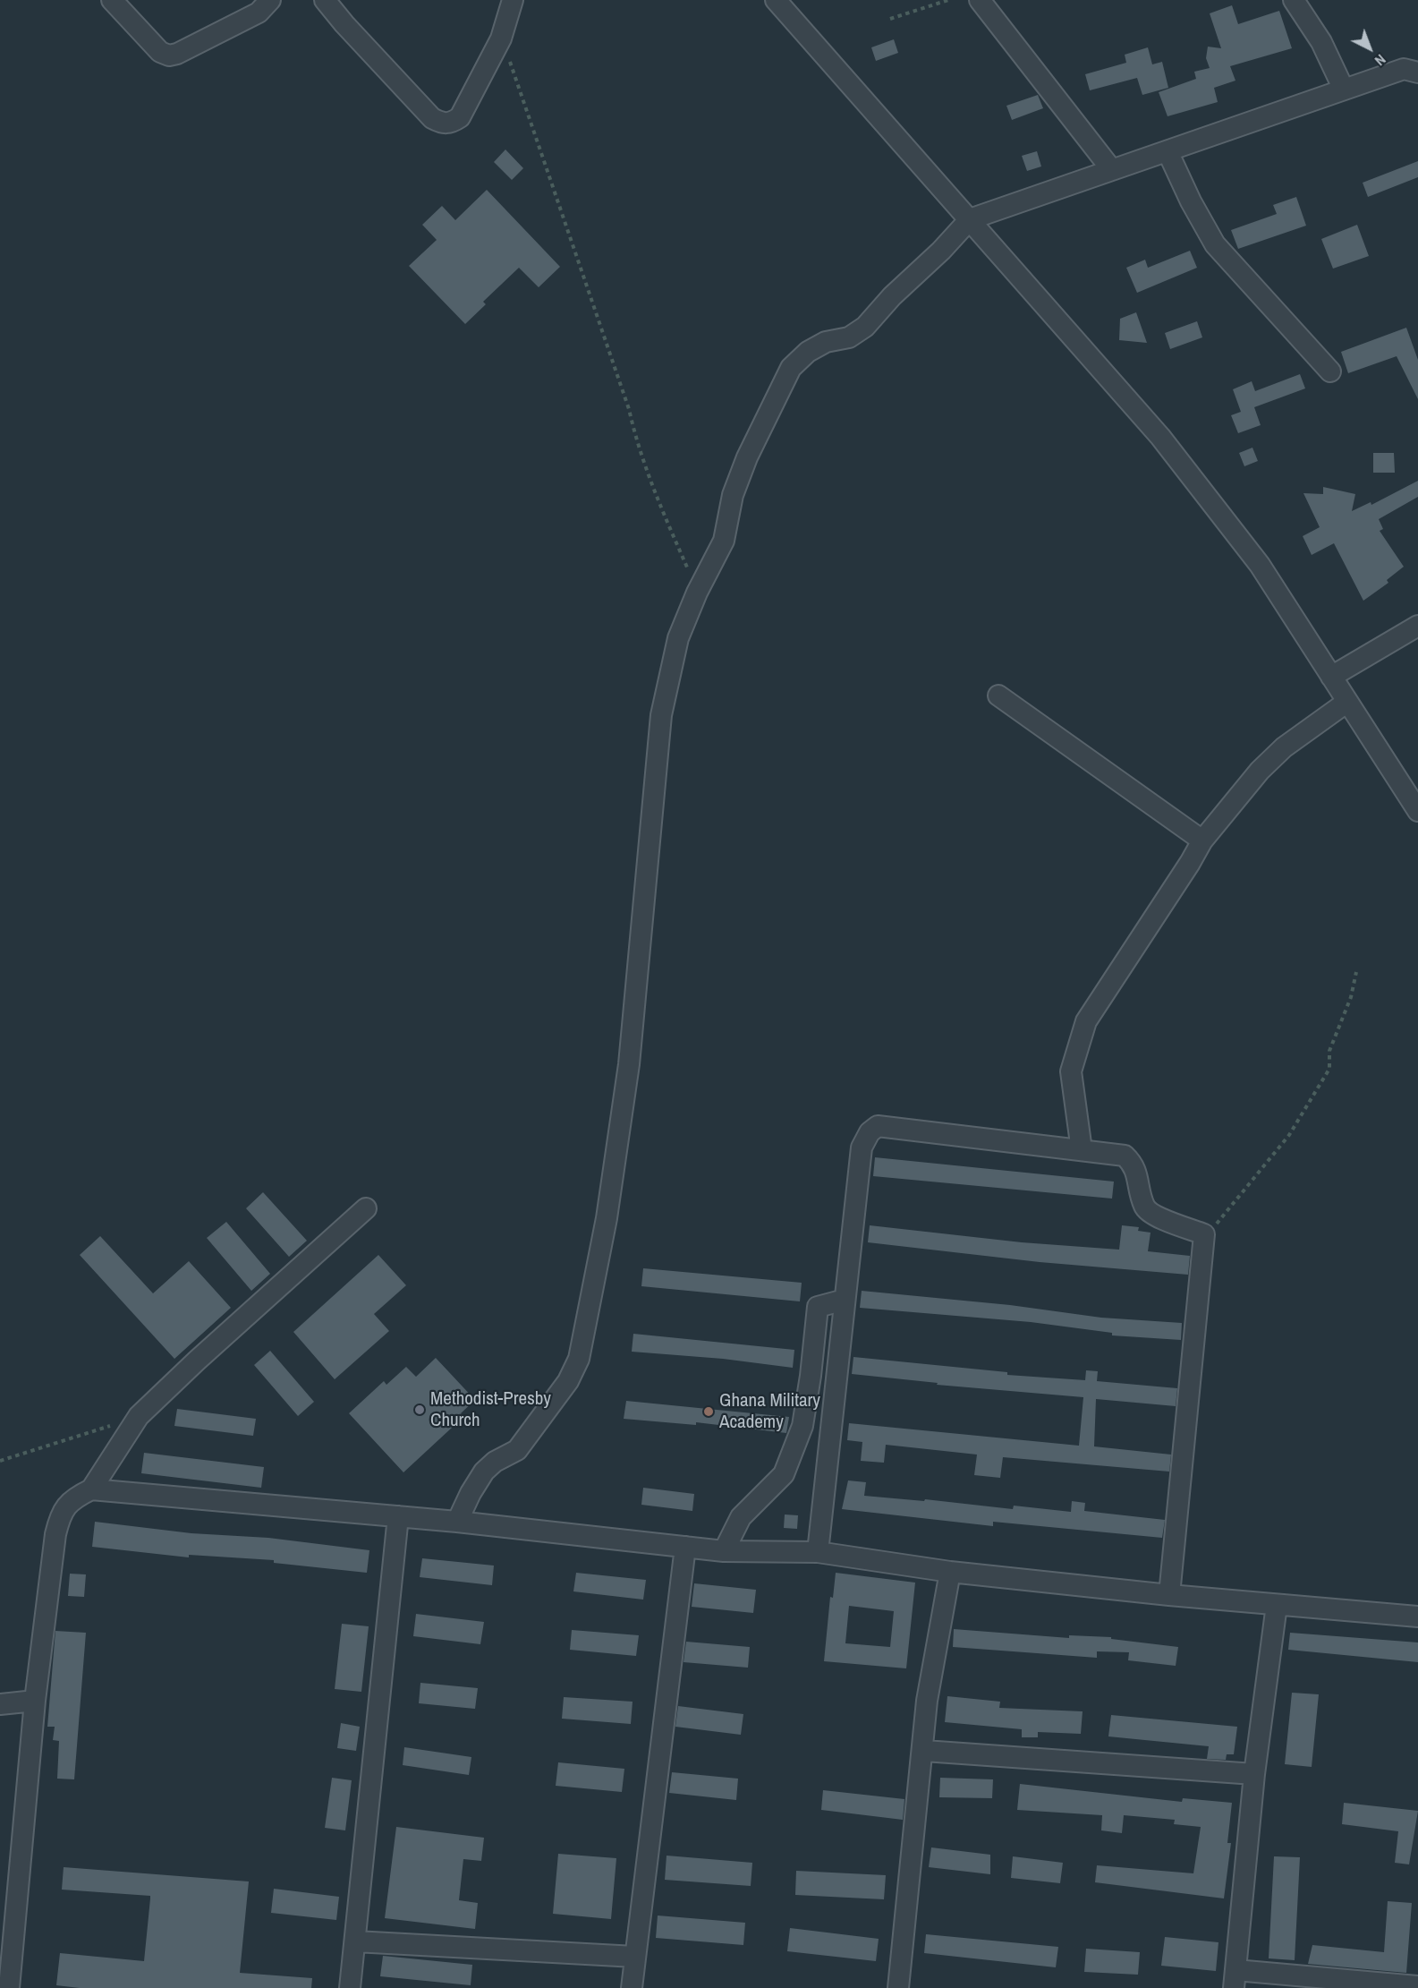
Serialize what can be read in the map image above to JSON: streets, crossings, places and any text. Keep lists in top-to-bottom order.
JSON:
{
  "places": ["Methodist-Presby Church", "Ghana Military Academy"],
  "north": "bottom right"
}
